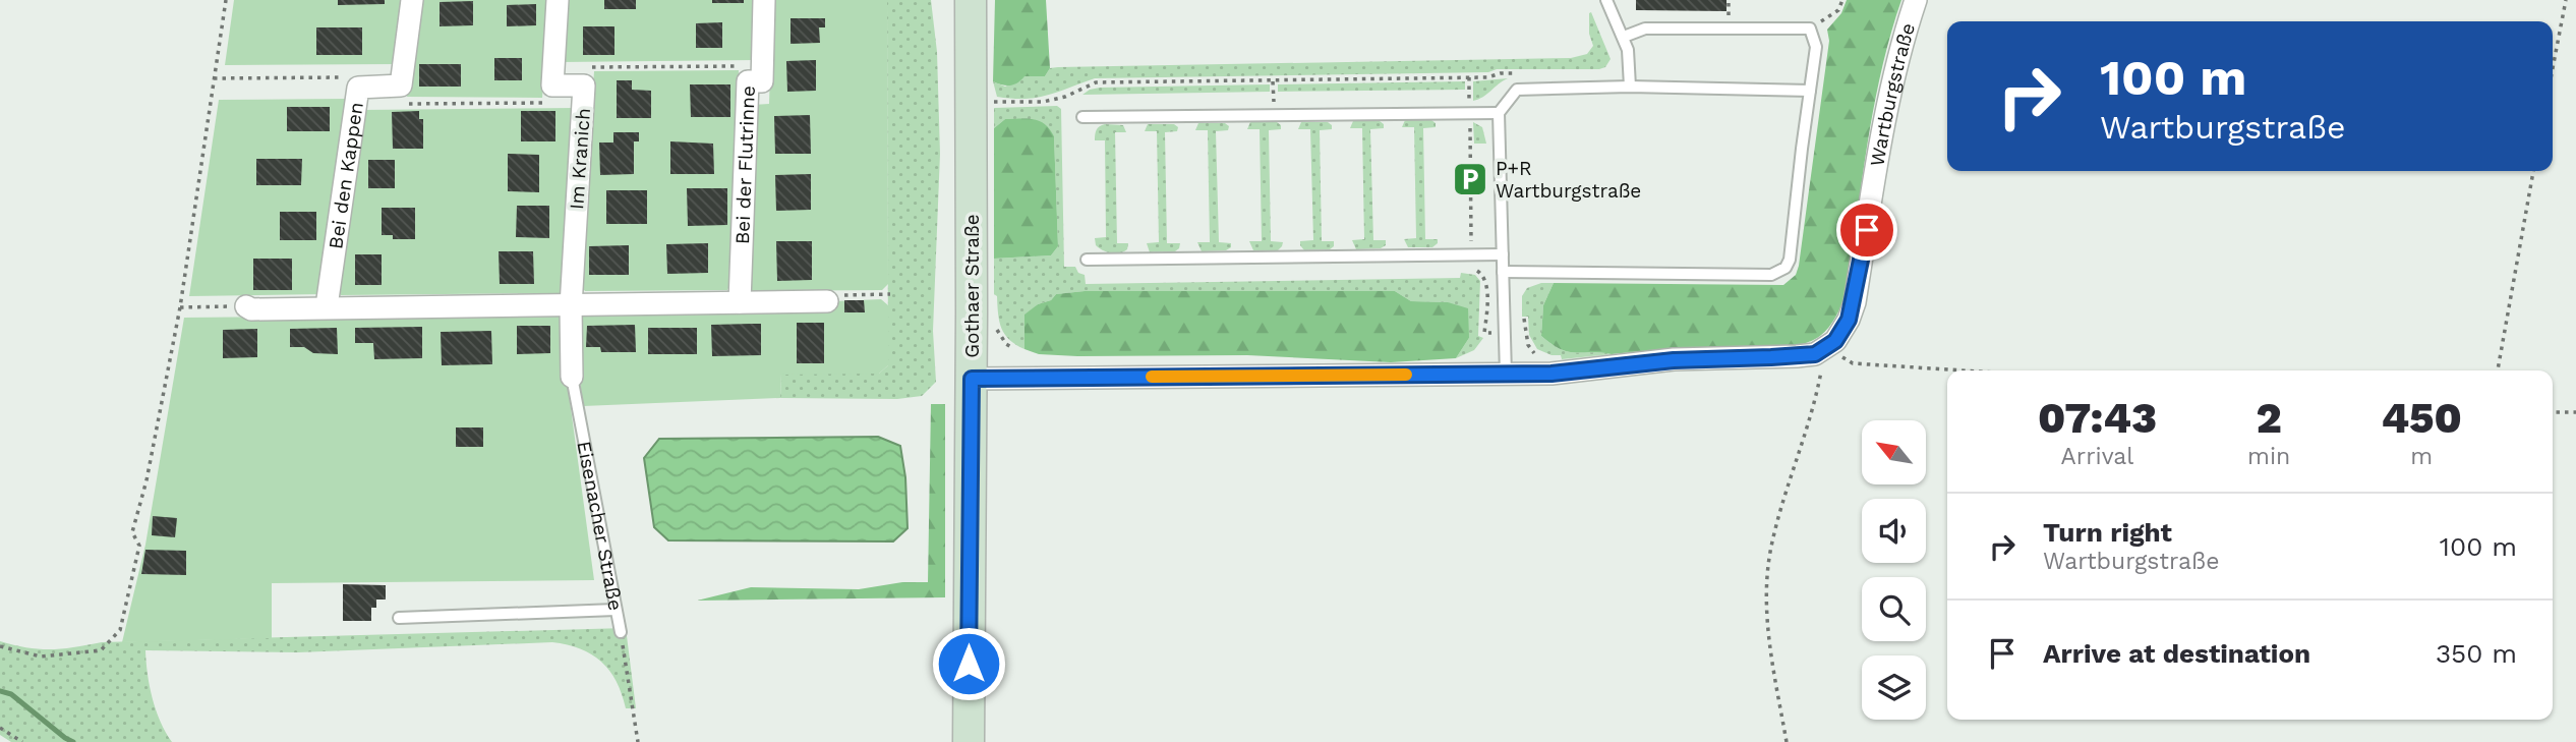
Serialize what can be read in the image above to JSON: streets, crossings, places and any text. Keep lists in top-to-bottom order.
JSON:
{
  "streets": {
    "main road": ["Gothaer Straße"],
    "street": [
      "Wartburgstraße",
      "Im Kranich",
      "Bei der Flutrinne",
      "Bei den Kappen",
      "Eisenacher Straße"
    ]
  },
  "crossings": [
    ["Im Kranich", "Eisenacher Straße"]
  ],
  "places": {
    "parking": ["P+R Wartburgstraße"]
  },
  "north": "top left",
  "page": {
    "turn": ["100 m", "Wartburgstraße"],
    "eta": [
      "07:43",
      "Arrival",
      "2",
      "min",
      "450",
      "m"
    ],
    "list": [
      {
        "name": "Turn right",
        "note": "Wartburgstraße",
        "value": "100 m"
      },
      {
        "name": "Arrive at destination",
        "value": "350 m"
      }
    ]
  }
}
